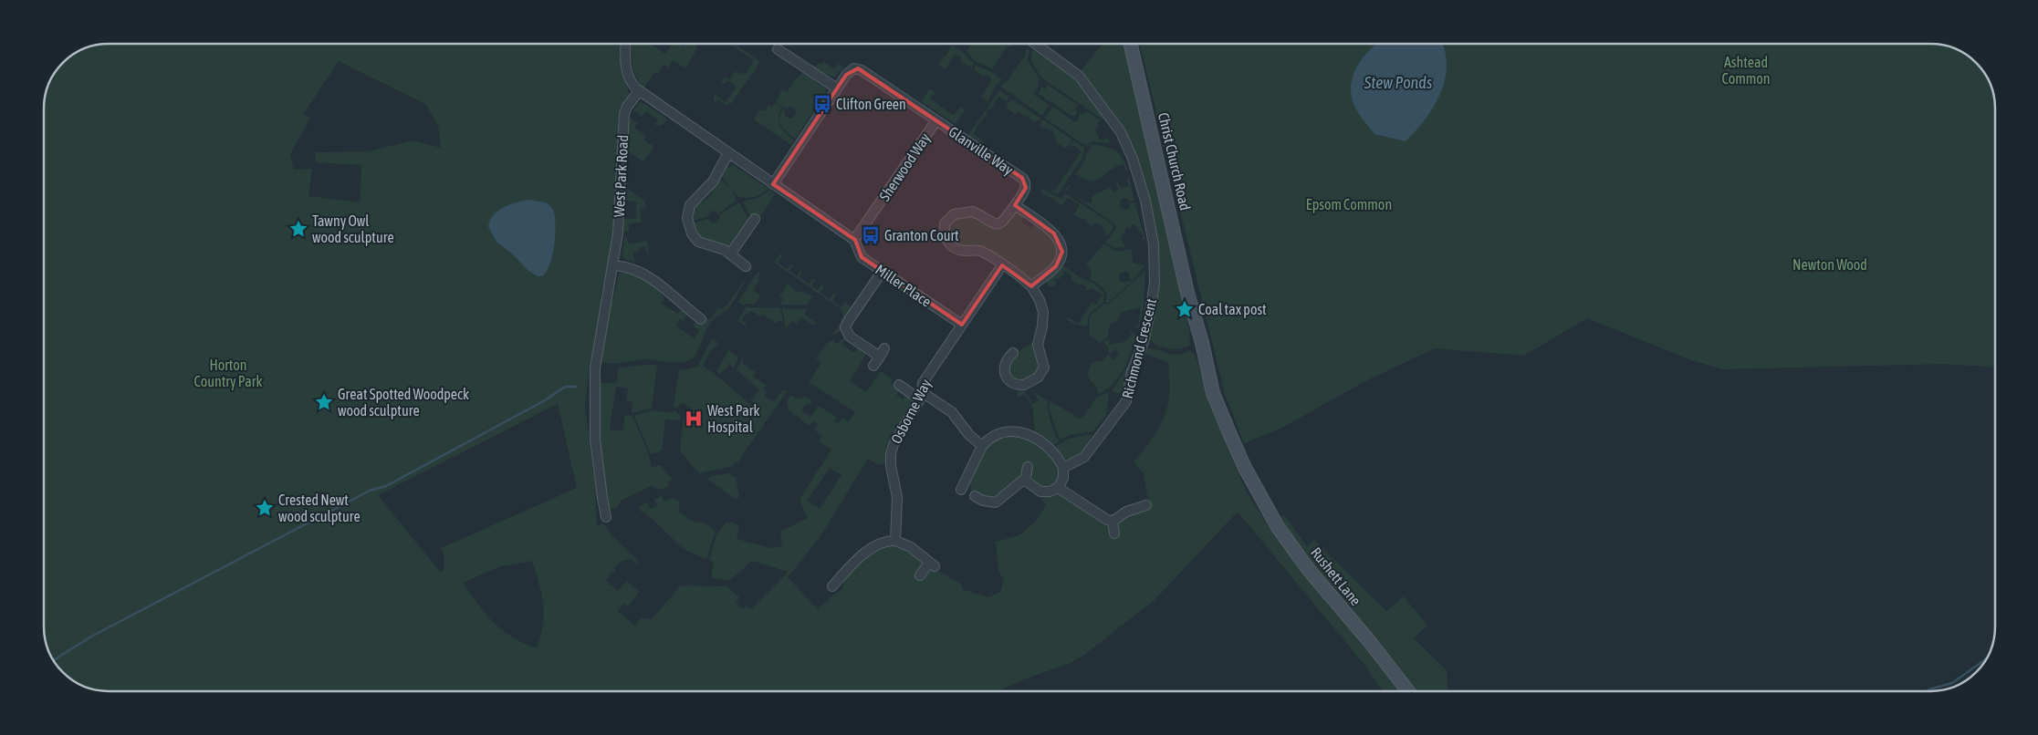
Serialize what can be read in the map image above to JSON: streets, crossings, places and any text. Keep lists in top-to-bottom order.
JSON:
{
  "streets": {
    "main road": ["Christ Church Road", "Rushett Lane"],
    "street": [
      "Glanville Way",
      "Sherwood Way",
      "West Park Road",
      "Miller Place",
      "Richmond Crescent",
      "Osborne Way"
    ]
  },
  "crossings": [
    ["Glanville Way", "Sherwood Way"],
    ["Christ Church Road", "Rushett Lane"],
    ["Sherwood Way", "Miller Place"],
    ["Miller Place", "Osborne Way"]
  ],
  "water": ["Stew Ponds"],
  "parks": [
    "Ashtead Common",
    "Epsom Common",
    "Newton Wood",
    "Horton Country Park"
  ],
  "places": {
    "bus stop": ["Clifton Green", "Granton Court"],
    "place": [
      "Tawny Owl wood sculpture",
      "Coal tax post",
      "Great Spotted Woodpeck wood sculpture",
      "Crested Newt wood sculpture"
    ],
    "hospital": ["West Park Hospital"]
  }
}
